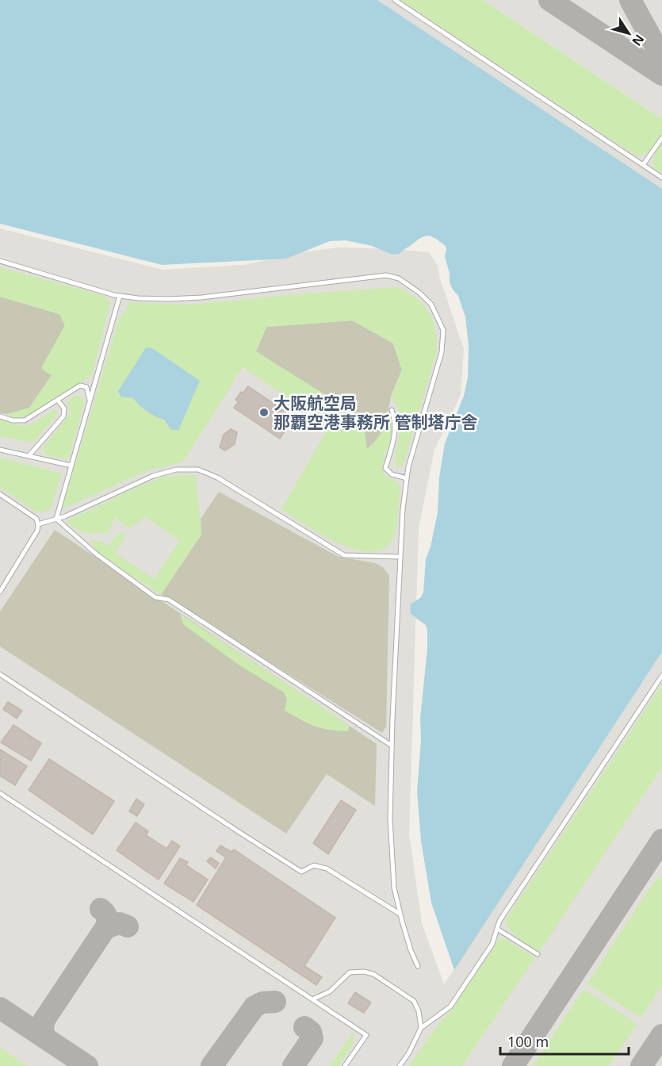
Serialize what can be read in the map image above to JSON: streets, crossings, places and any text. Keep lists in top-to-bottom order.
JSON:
{
  "places": ["大阪航空局 那覇空港事務所 管制塔庁舎"],
  "scale_bar": "100 m",
  "north": "bottom right"
}
